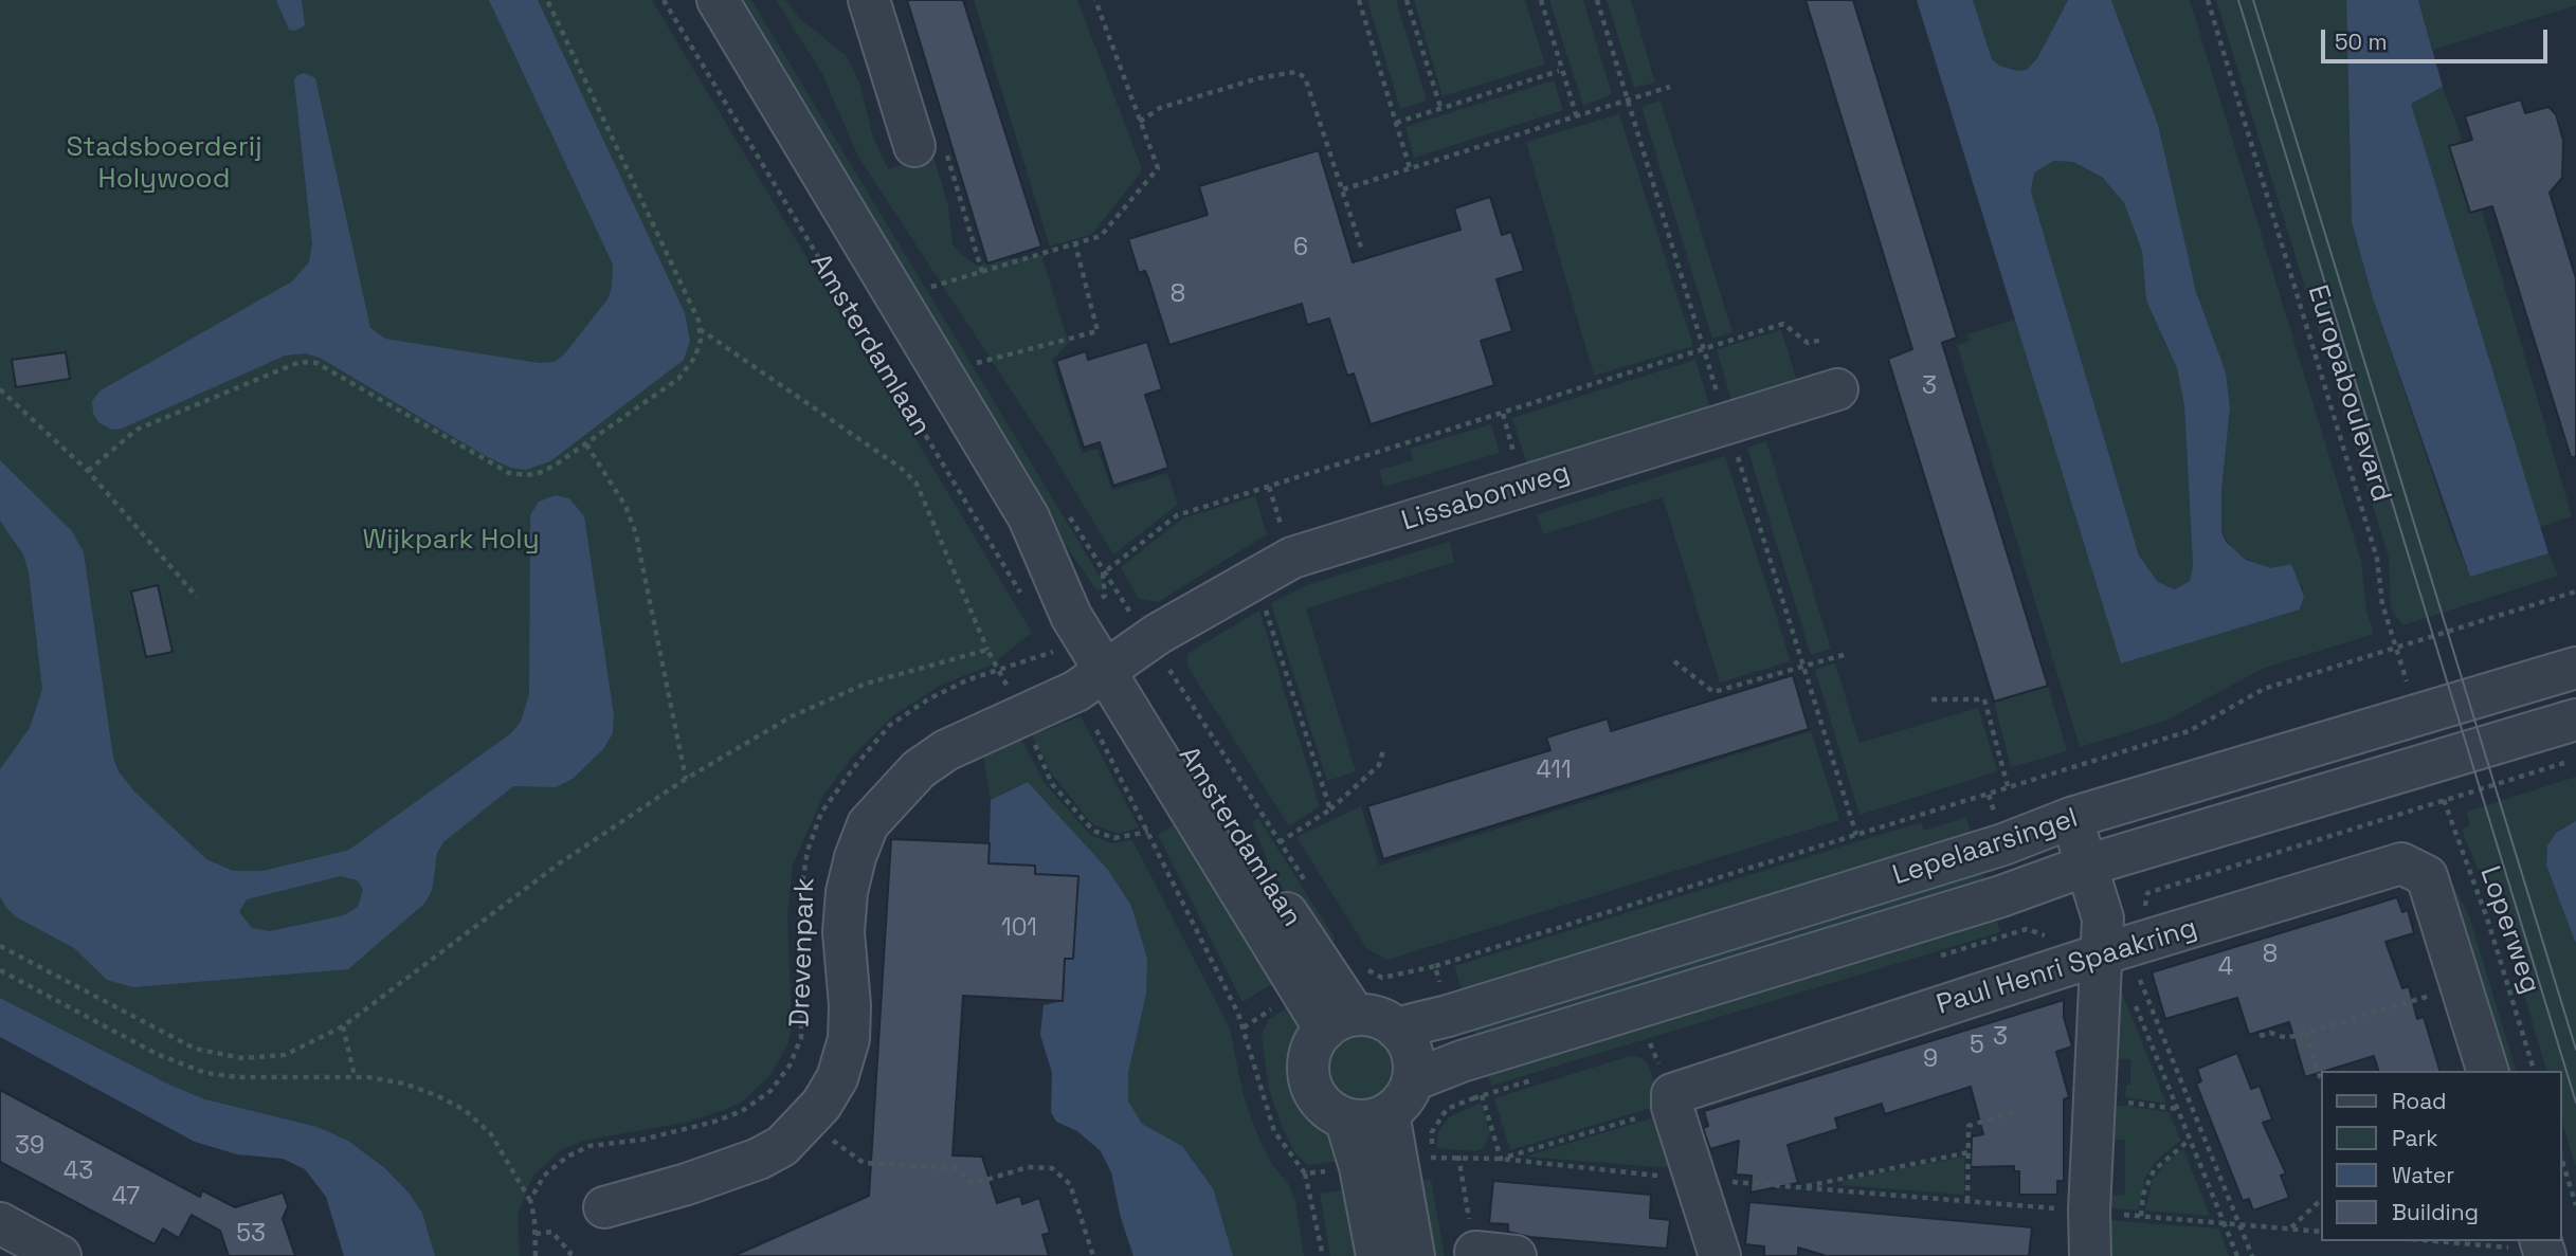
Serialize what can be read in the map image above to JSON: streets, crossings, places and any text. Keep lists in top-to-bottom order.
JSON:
{
  "streets": {
    "street": [
      "Amsterdamlaan",
      "Lissabonweg",
      "Lepelaarsingel",
      "Drevenpark",
      "Paul Henri Spaakring"
    ],
    "path": ["Europaboulevard", "Loperweg"]
  },
  "crossings": [
    ["Amsterdamlaan", "Lissabonweg"],
    ["Amsterdamlaan", "Lepelaarsingel"],
    ["Amsterdamlaan", "Drevenpark"],
    ["Europaboulevard", "Lepelaarsingel"],
    ["Lissabonweg", "Drevenpark"],
    ["Lepelaarsingel", "Loperweg"]
  ],
  "parks": ["Stadsboerderij Holywood", "Wijkpark Holy"],
  "house_numbers": [
    "6",
    "8",
    "3",
    "411",
    "101",
    "8",
    "4",
    "3",
    "5",
    "9",
    "39",
    "43",
    "47",
    "53"
  ],
  "legend": [
    "Road",
    "Park",
    "Water",
    "Building"
  ],
  "scale_bar": "50 m"
}
